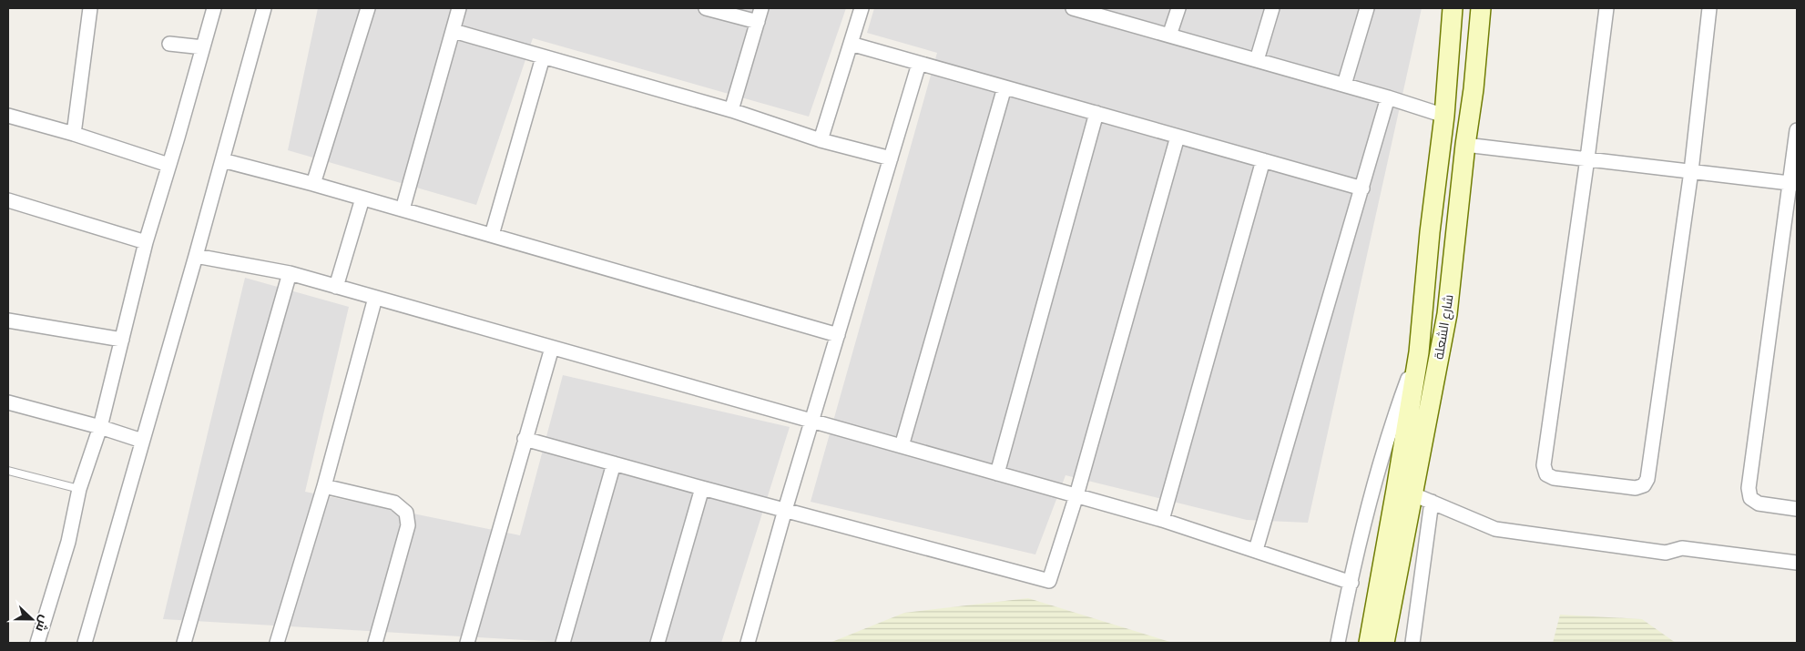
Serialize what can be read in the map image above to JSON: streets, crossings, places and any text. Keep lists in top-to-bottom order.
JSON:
{
  "streets": {
    "main road": ["شارع الشعلة"]
  },
  "north": "right"
}
